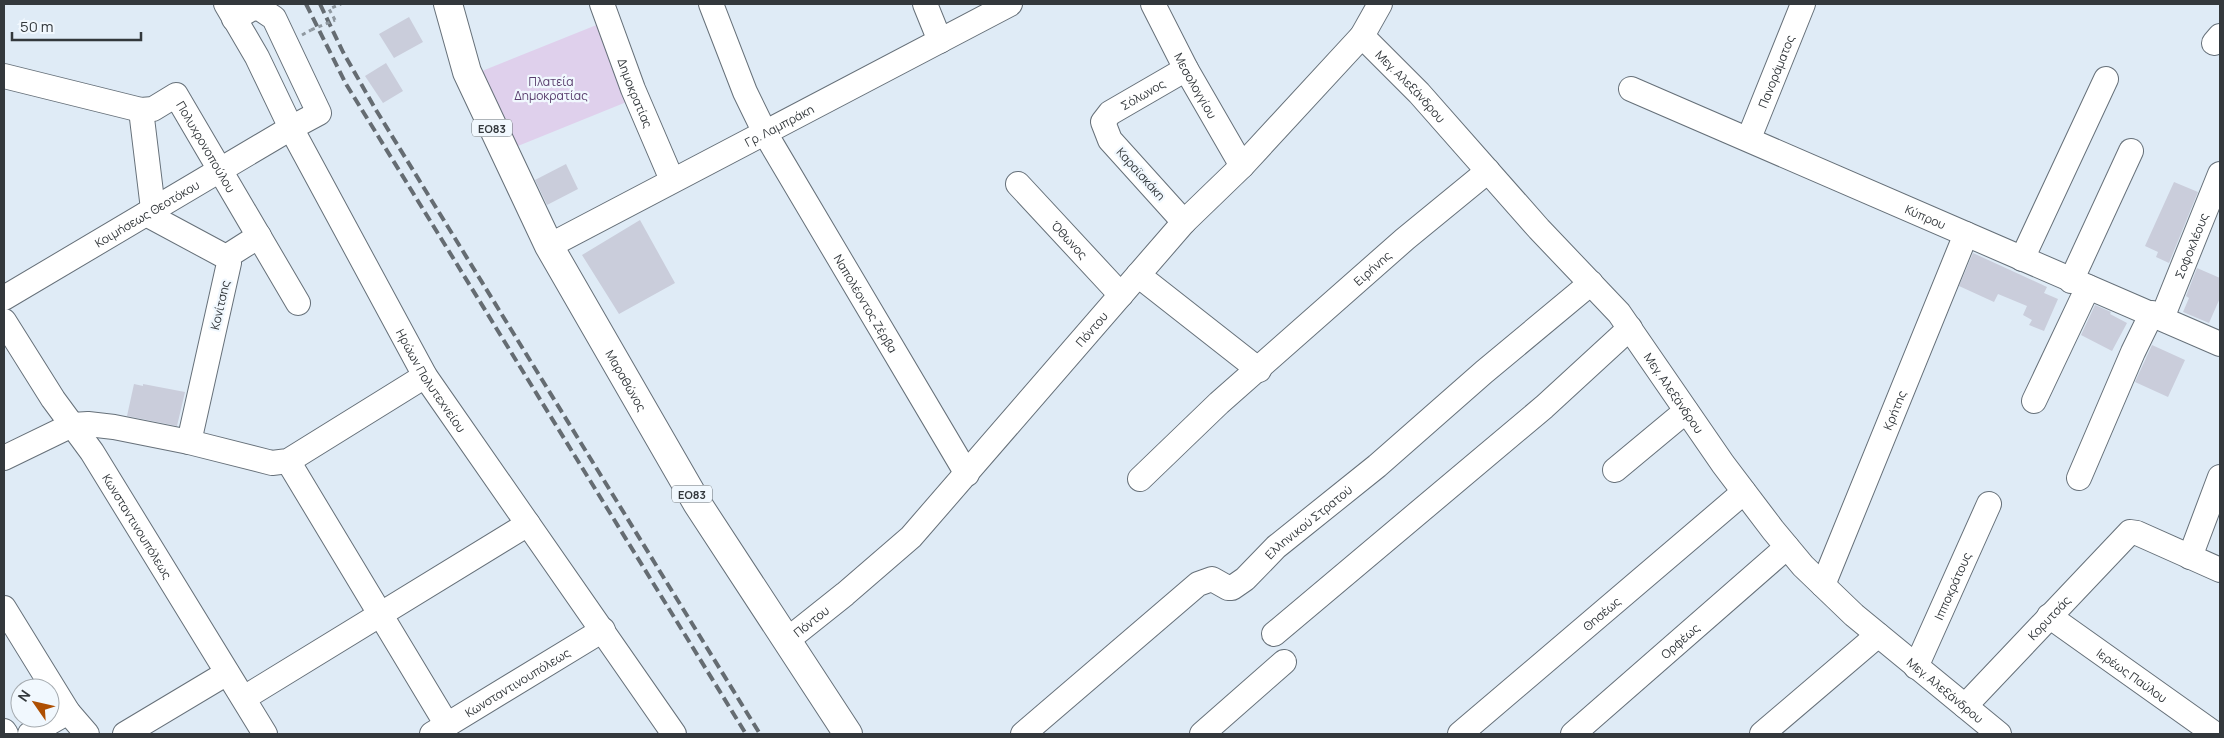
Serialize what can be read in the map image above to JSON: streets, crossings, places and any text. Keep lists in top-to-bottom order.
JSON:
{
  "streets": {
    "main road": ["ΕΟ83", "Μαραθώνος"],
    "street": [
      "Πανοράματος",
      "Μεσολογγίου",
      "Μεγ. Αλεξάνδρου",
      "Δημοκρατίας",
      "Σόλωνος",
      "Γρ. Λαμπράκη",
      "Πολυχρονοπούλου",
      "Καραϊσκάκη",
      "Κοιμήσεως Θεοτόκου",
      "Κύπρου",
      "Όθωνος",
      "Σοφοκλέους",
      "Ειρήνης",
      "Ναπολέοντος Ζέρβα",
      "Κονίτσης",
      "Πόντου",
      "Ηρώων Πολυτεχνείου",
      "Κρήτης",
      "Ελληνικού Στρατού",
      "Κωνσταντινουπόλεως",
      "Ιπποκράτους",
      "Θησέως",
      "Κορυτσάς",
      "Ορφέως",
      "Ιερέως Παύλου"
    ]
  },
  "crossings": [
    ["Πανοράματος", "Κύπρου"],
    ["Μεσολογγίου", "Σόλωνος"],
    ["Μεσολογγίου", "Πόντου"],
    ["Μεγ. Αλεξάνδρου", "Ειρήνης"],
    ["Μεγ. Αλεξάνδρου", "Πόντου"],
    ["Μεγ. Αλεξάνδρου", "Κρήτης"],
    ["Μεγ. Αλεξάνδρου", "Ελληνικού Στρατού"],
    ["Μεγ. Αλεξάνδρου", "Ιπποκράτους"],
    ["Μεγ. Αλεξάνδρου", "Θησέως"],
    ["Μεγ. Αλεξάνδρου", "Κορυτσάς"],
    ["Μεγ. Αλεξάνδρου", "Ορφέως"],
    ["Δημοκρατίας", "Γρ. Λαμπράκη"],
    ["Σόλωνος", "Καραϊσκάκη"],
    ["Γρ. Λαμπράκη", "Ναπολέοντος Ζέρβα"],
    ["Γρ. Λαμπράκη", "Μαραθώνος"],
    ["Πολυχρονοπούλου", "Κοιμήσεως Θεοτόκου"],
    ["Καραϊσκάκη", "Πόντου"],
    ["Κοιμήσεως Θεοτόκου", "Ηρώων Πολυτεχνείου"],
    ["Κύπρου", "Σοφοκλέους"],
    ["Κύπρου", "Κρήτης"],
    ["Όθωνος", "Πόντου"],
    ["Ναπολέοντος Ζέρβα", "Πόντου"],
    ["Πόντου", "Μαραθώνος"],
    ["Ηρώων Πολυτεχνείου", "Κωνσταντινουπόλεως"],
    ["Κορυτσάς", "Ιερέως Παύλου"]
  ],
  "parks": ["Πλατεία Δημοκρατίας"],
  "scale_bar": "50 m",
  "north": "top left"
}
